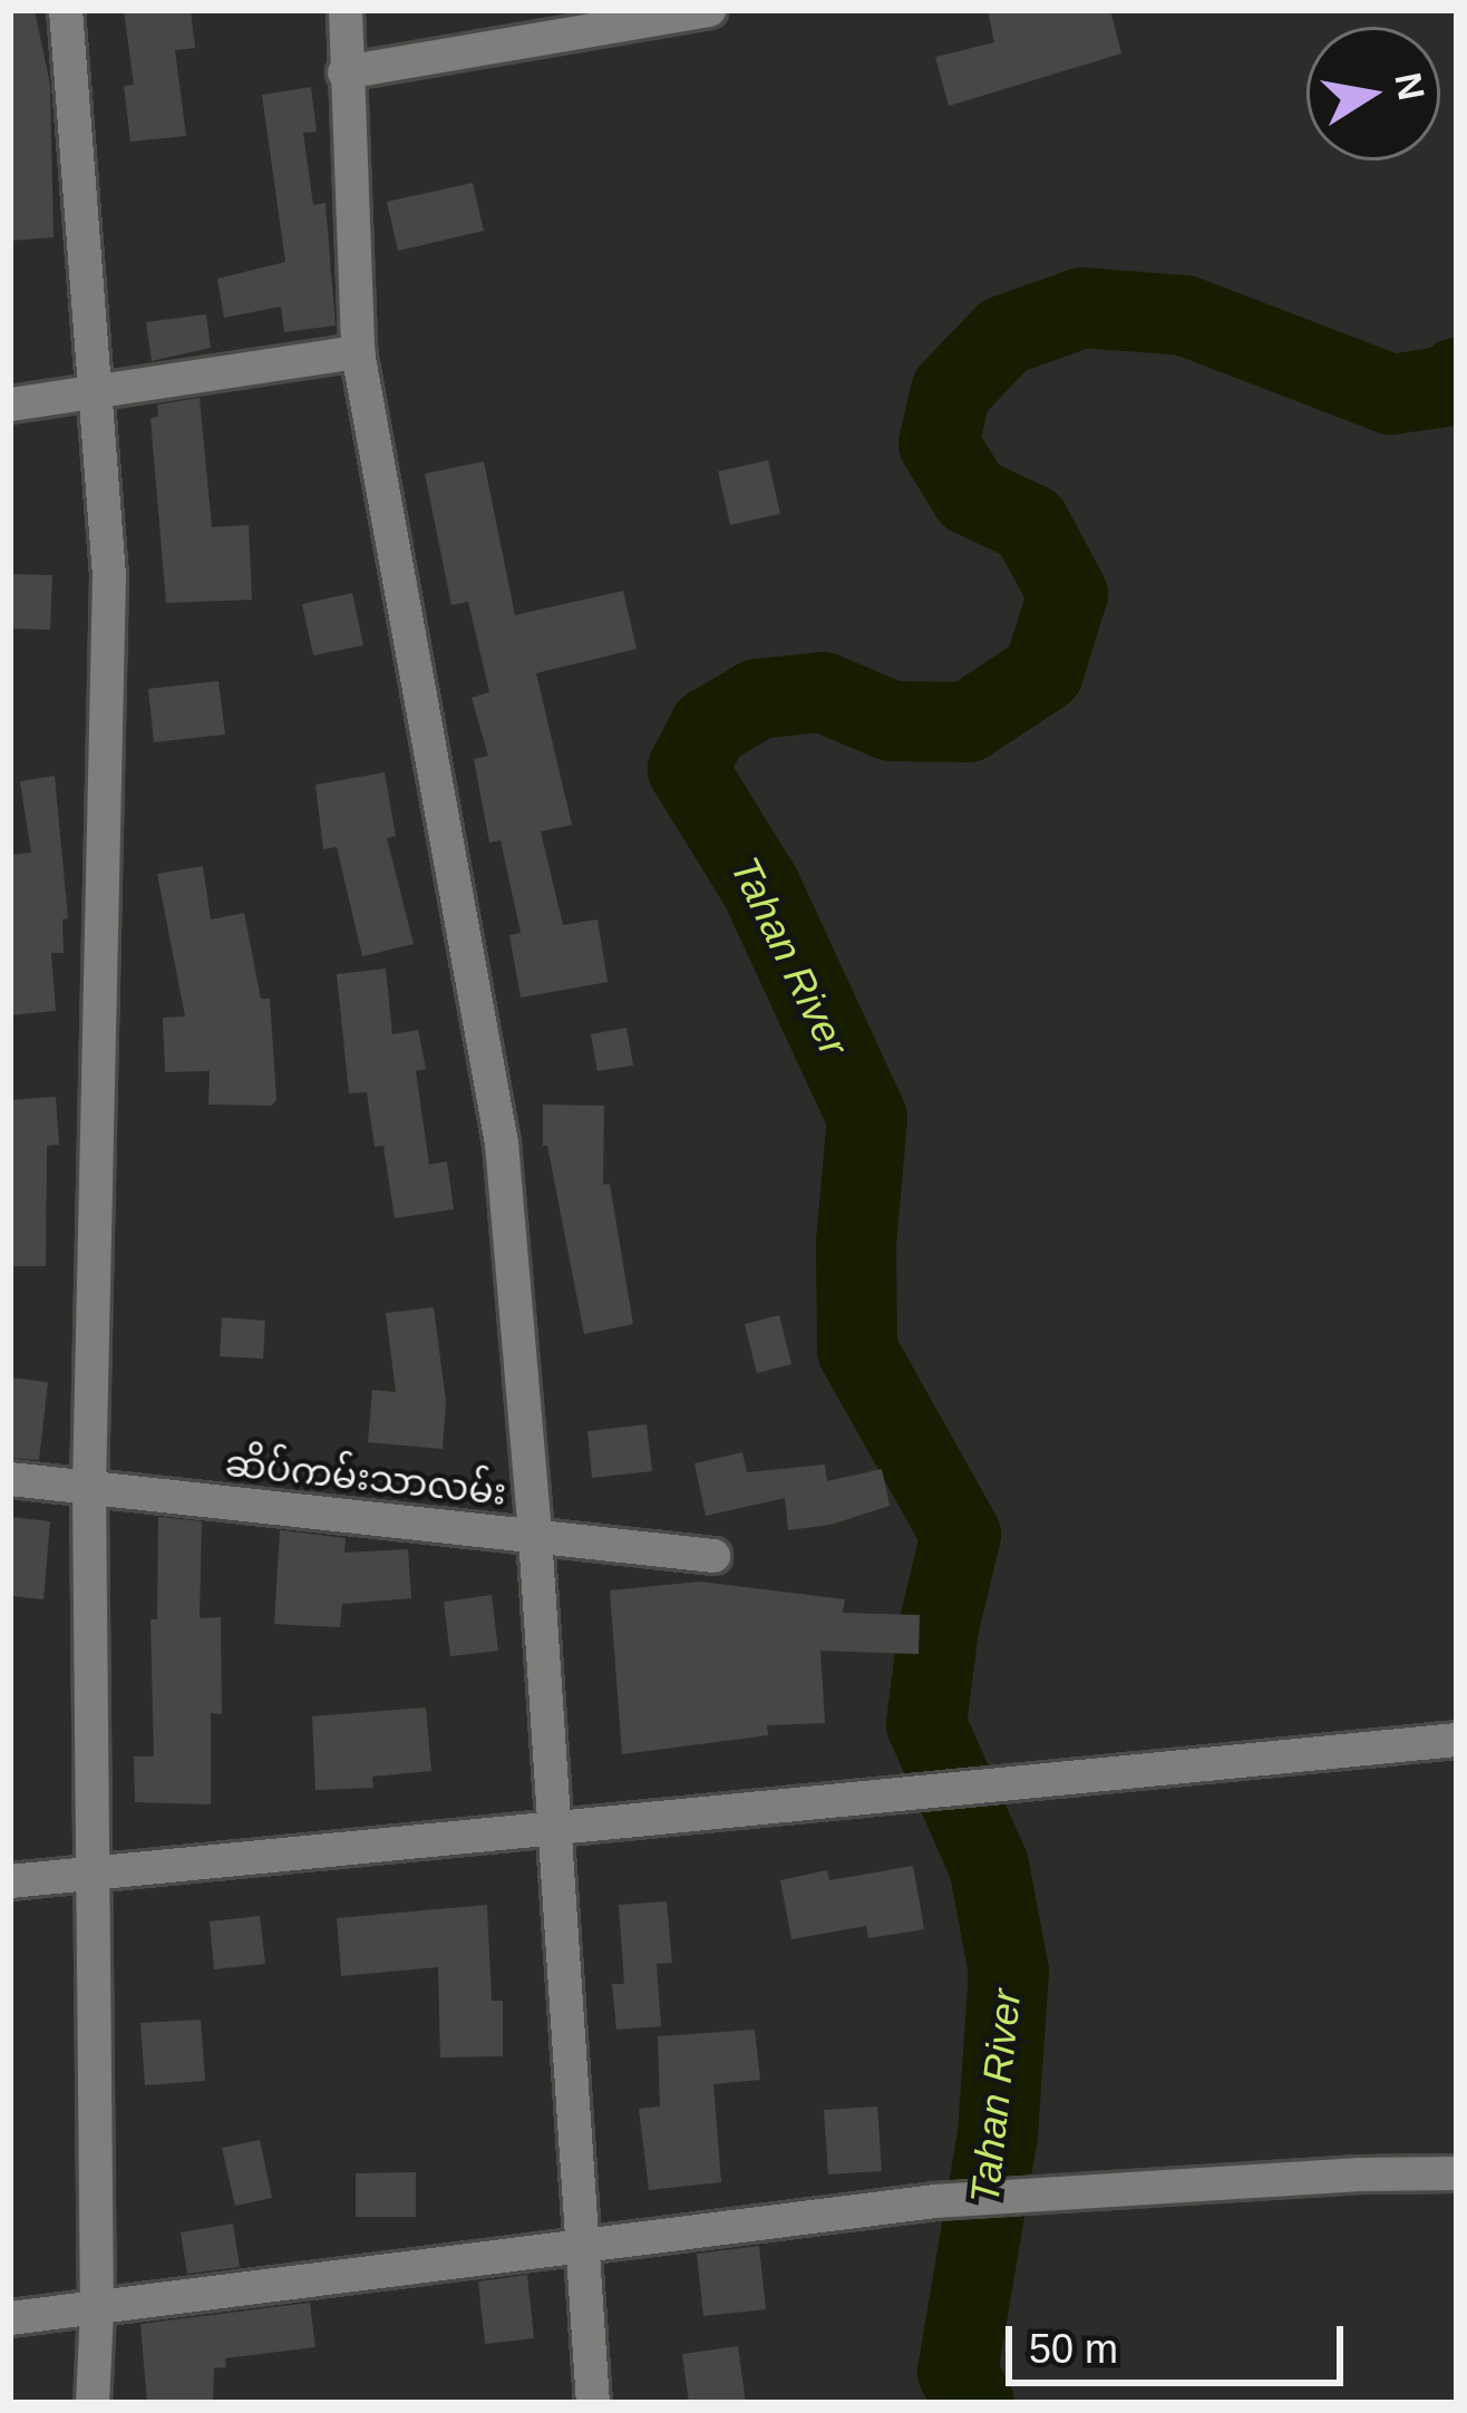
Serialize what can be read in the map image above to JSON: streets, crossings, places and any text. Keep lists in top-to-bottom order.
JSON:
{
  "streets": {
    "street": ["ဆိပ်ကမ်းသာလမ်း"]
  },
  "water": ["Tahan River"],
  "scale_bar": "50 m",
  "north": "right"
}
